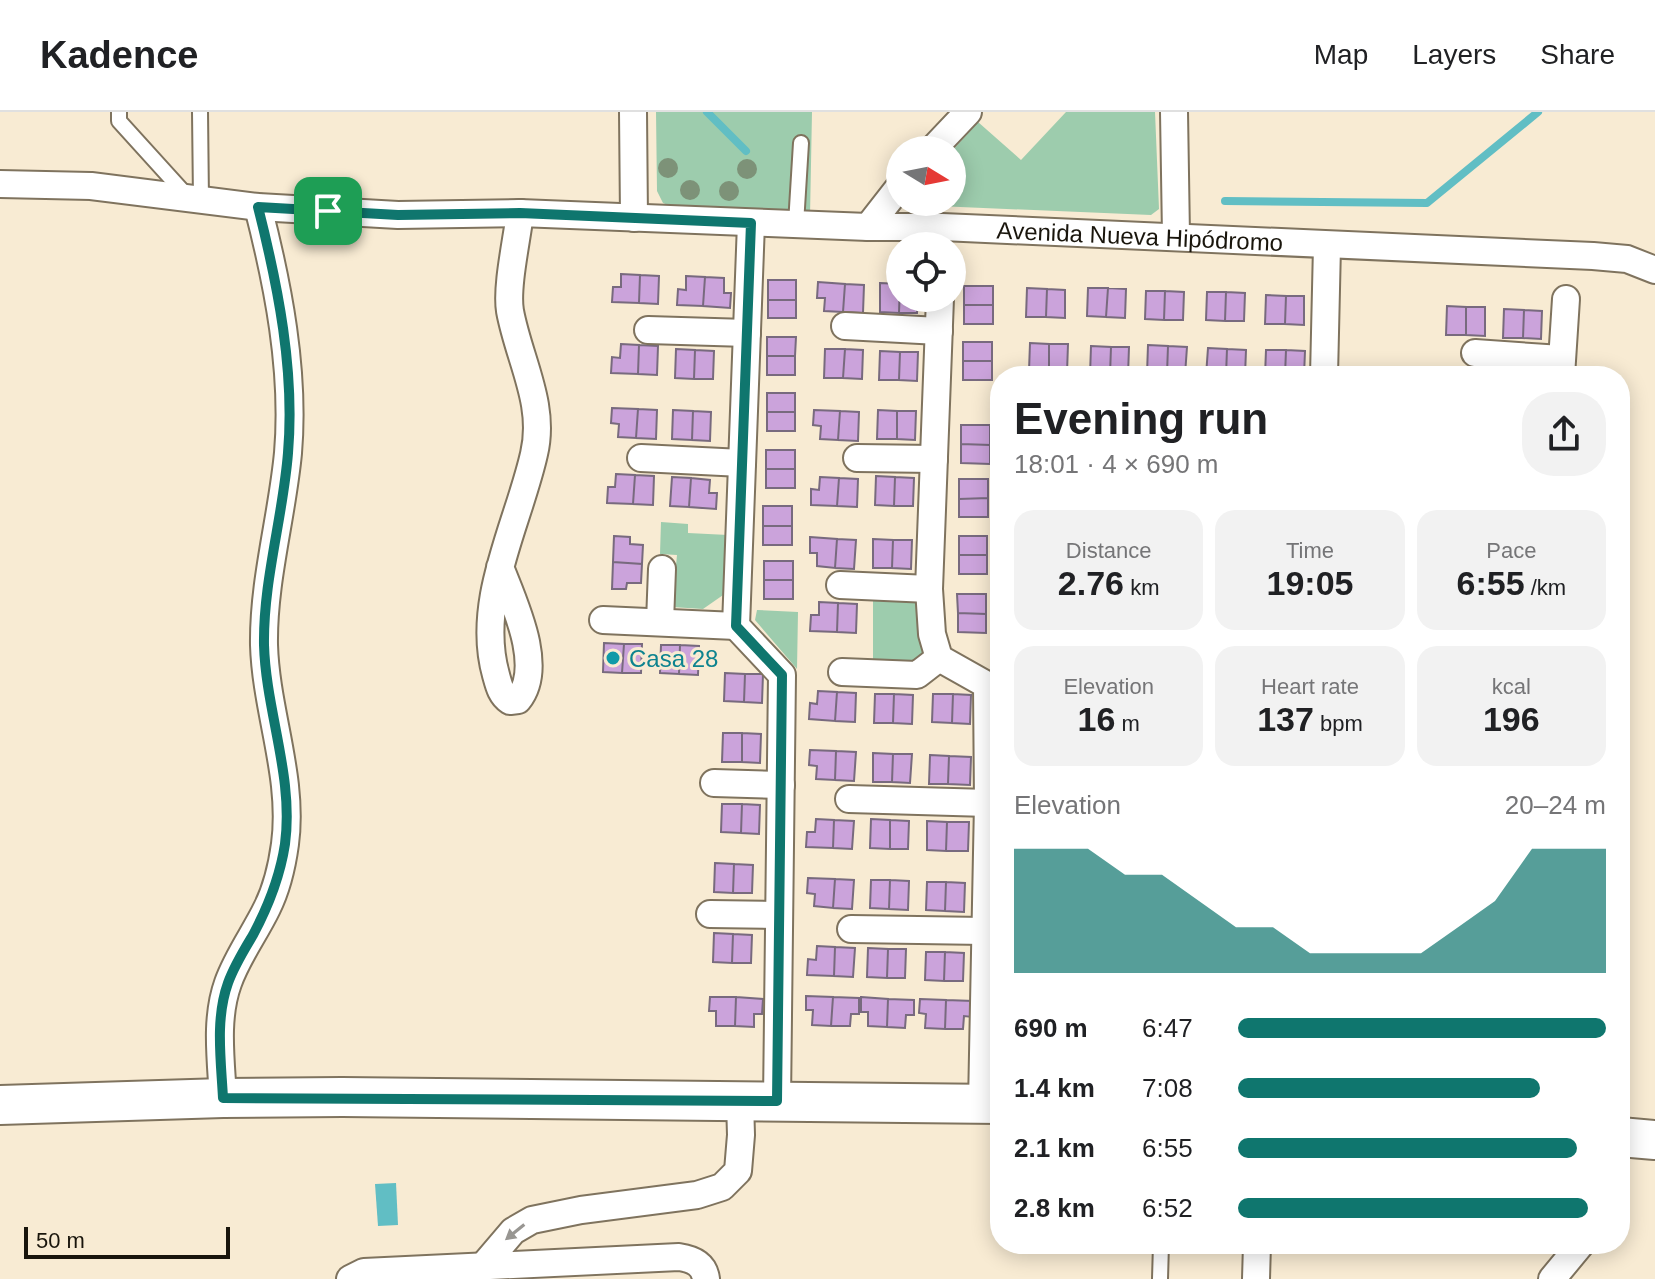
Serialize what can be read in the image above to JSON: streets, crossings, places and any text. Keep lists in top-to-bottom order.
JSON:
{
  "streets": {
    "street": ["Avenida Nueva Hipódromo"]
  },
  "places": ["Casa 28"],
  "scale_bar": "50 m",
  "north": "right",
  "page": {
    "header": "Kadence",
    "nav": ["Map", "Layers", "Share"],
    "heading": ["Evening run", "18:01 · 4 × 690 m"],
    "stats": [
      ["Distance", "2.76 km"],
      ["Time", "19:05"],
      ["Pace", "6:55 /km"],
      ["Elevation", "16 m"],
      ["Heart rate", "137 bpm"],
      ["kcal", "196"]
    ],
    "chart": ["Elevation", "20–24 m"],
    "list": [
      {
        "name": "690 m",
        "note": "6:47"
      },
      {
        "name": "1.4 km",
        "note": "7:08"
      },
      {
        "name": "2.1 km",
        "note": "6:55"
      },
      {
        "name": "2.8 km",
        "note": "6:52"
      }
    ],
    "scale": "50 m"
  }
}
